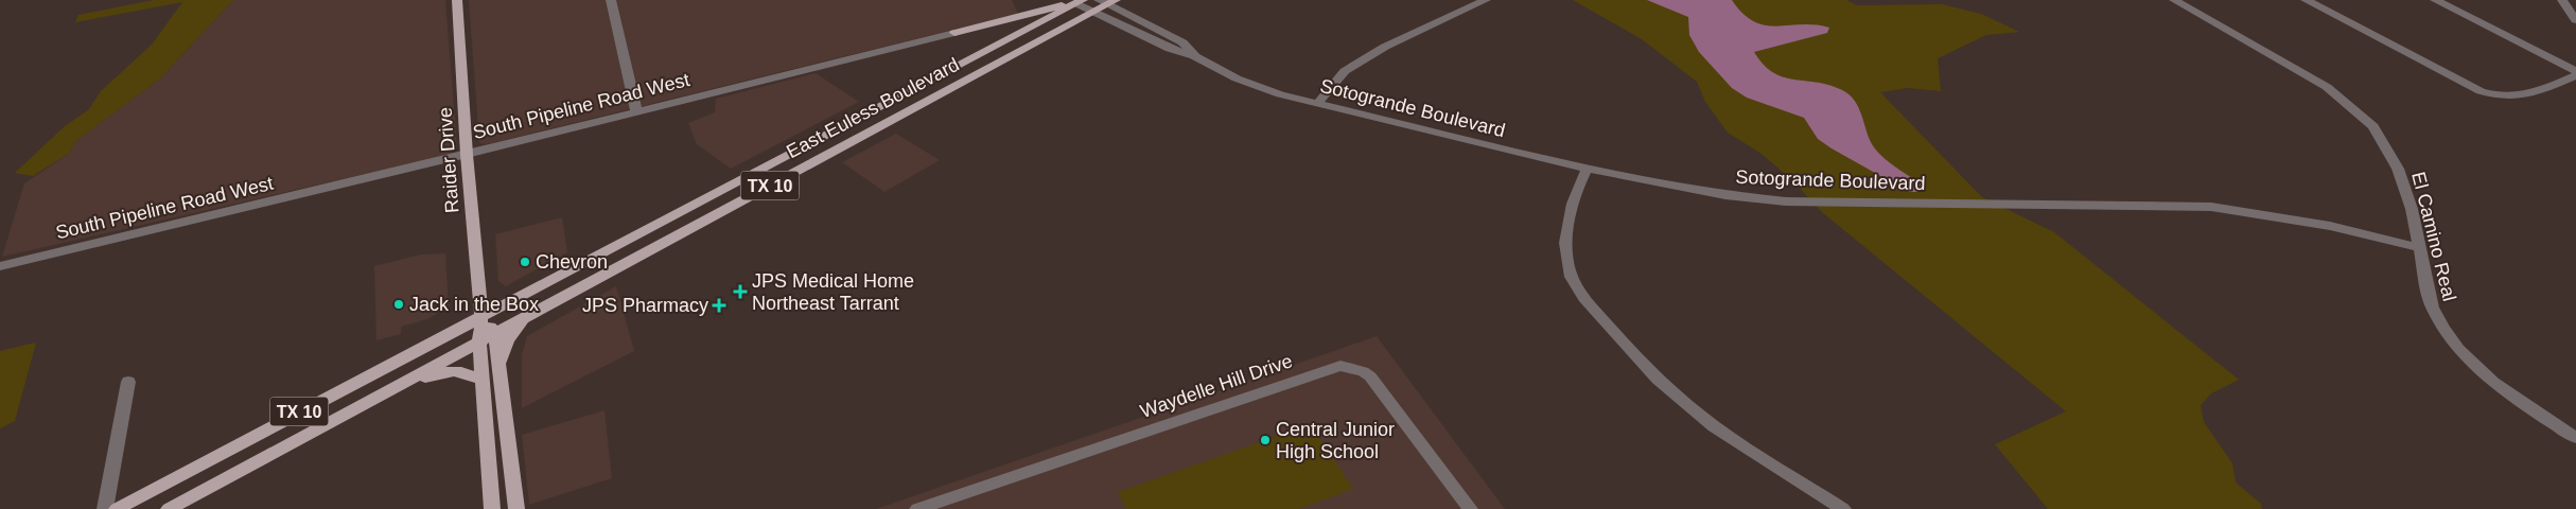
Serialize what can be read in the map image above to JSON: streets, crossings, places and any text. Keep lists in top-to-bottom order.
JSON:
{
  "streets": {
    "main road": ["East Euless Boulevard", "Raider Drive", "TX 10"],
    "street": [
      "South Pipeline Road West",
      "Sotogrande Boulevard",
      "El Camino Real",
      "Waydelle Hill Drive"
    ]
  },
  "crossings": [
    ["South Pipeline Road West", "Raider Drive"],
    ["East Euless Boulevard", "Sotogrande Boulevard"],
    ["East Euless Boulevard", "Raider Drive"],
    ["East Euless Boulevard", "TX 10"],
    ["Sotogrande Boulevard", "El Camino Real"],
    ["Raider Drive", "TX 10"]
  ],
  "places": {
    "other": ["Chevron", "Jack in the Box", "Central Junior High School"],
    "health": ["JPS Medical Home Northeast Tarrant", "JPS Pharmacy"]
  }
}
